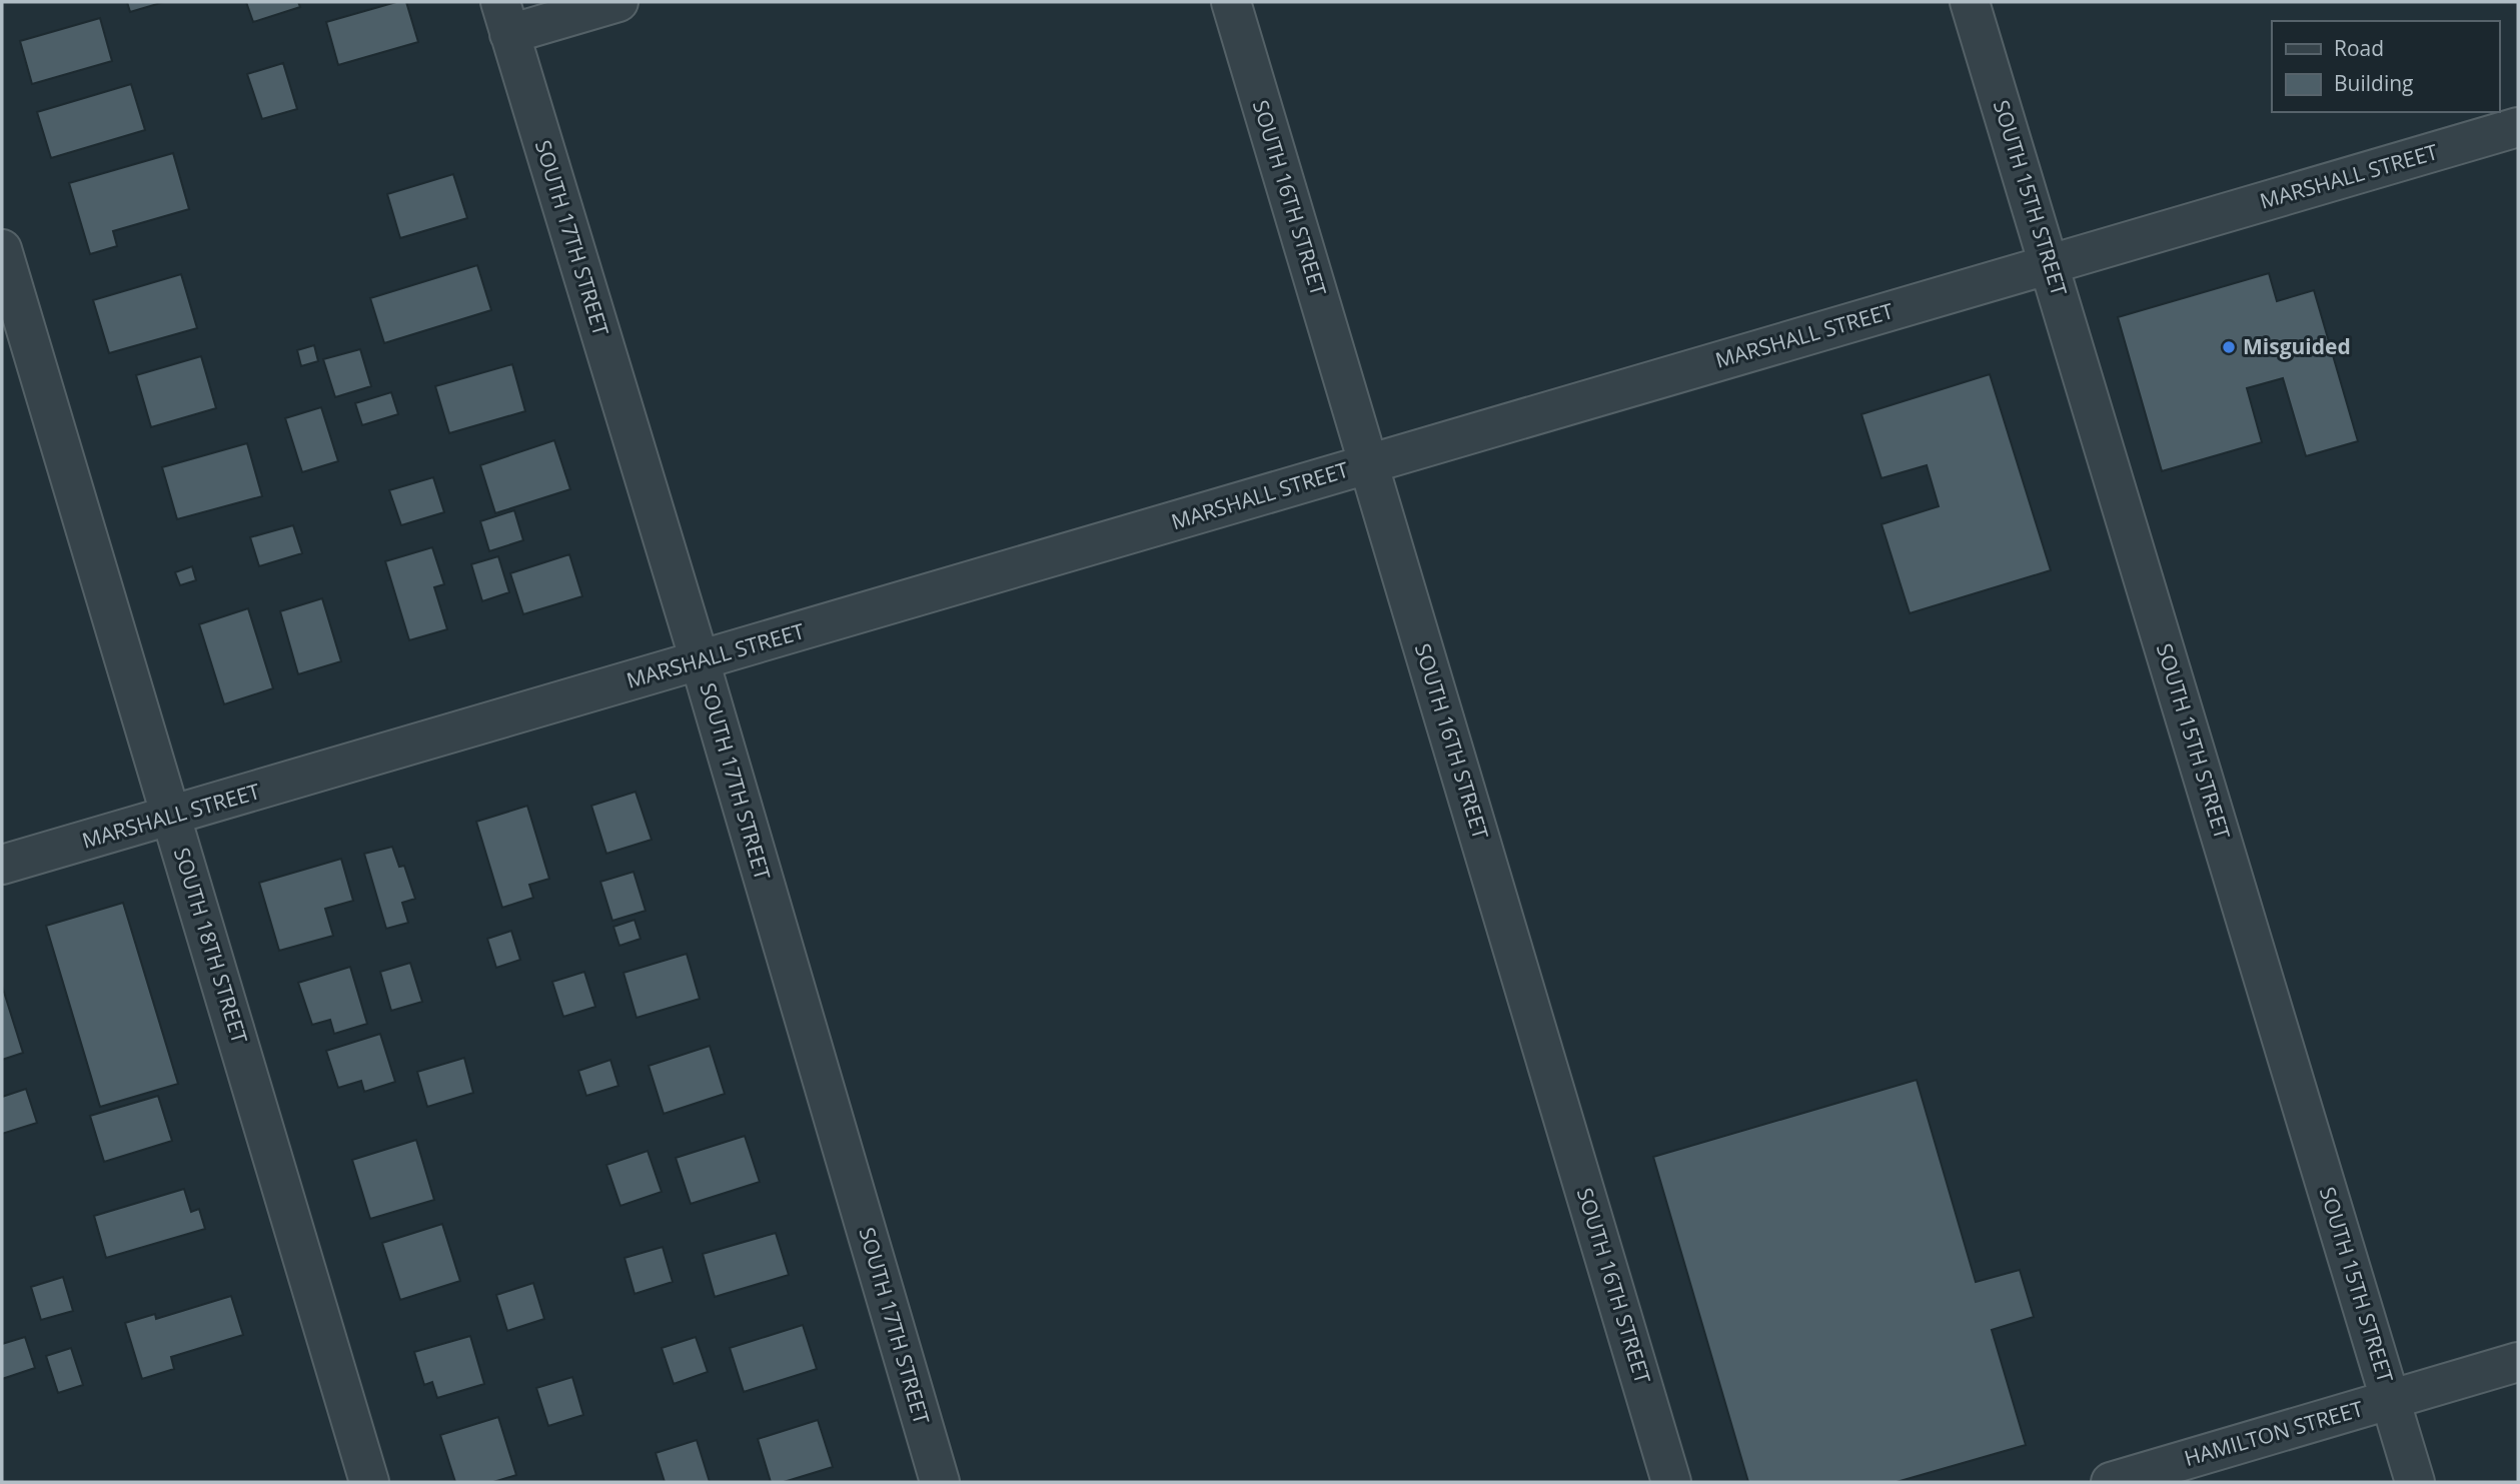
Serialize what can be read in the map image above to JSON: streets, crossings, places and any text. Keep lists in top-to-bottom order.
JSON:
{
  "streets": {
    "street": [
      "MARSHALL STREET",
      "SOUTH 16TH STREET",
      "SOUTH 15TH STREET",
      "SOUTH 17TH STREET",
      "SOUTH 18TH STREET",
      "HAMILTON STREET"
    ]
  },
  "crossings": [
    ["MARSHALL STREET", "SOUTH 16TH STREET"],
    ["MARSHALL STREET", "SOUTH 15TH STREET"],
    ["MARSHALL STREET", "SOUTH 17TH STREET"],
    ["MARSHALL STREET", "SOUTH 18TH STREET"],
    ["SOUTH 15TH STREET", "HAMILTON STREET"]
  ],
  "places": ["Misguided"],
  "legend": ["Road", "Building"]
}
